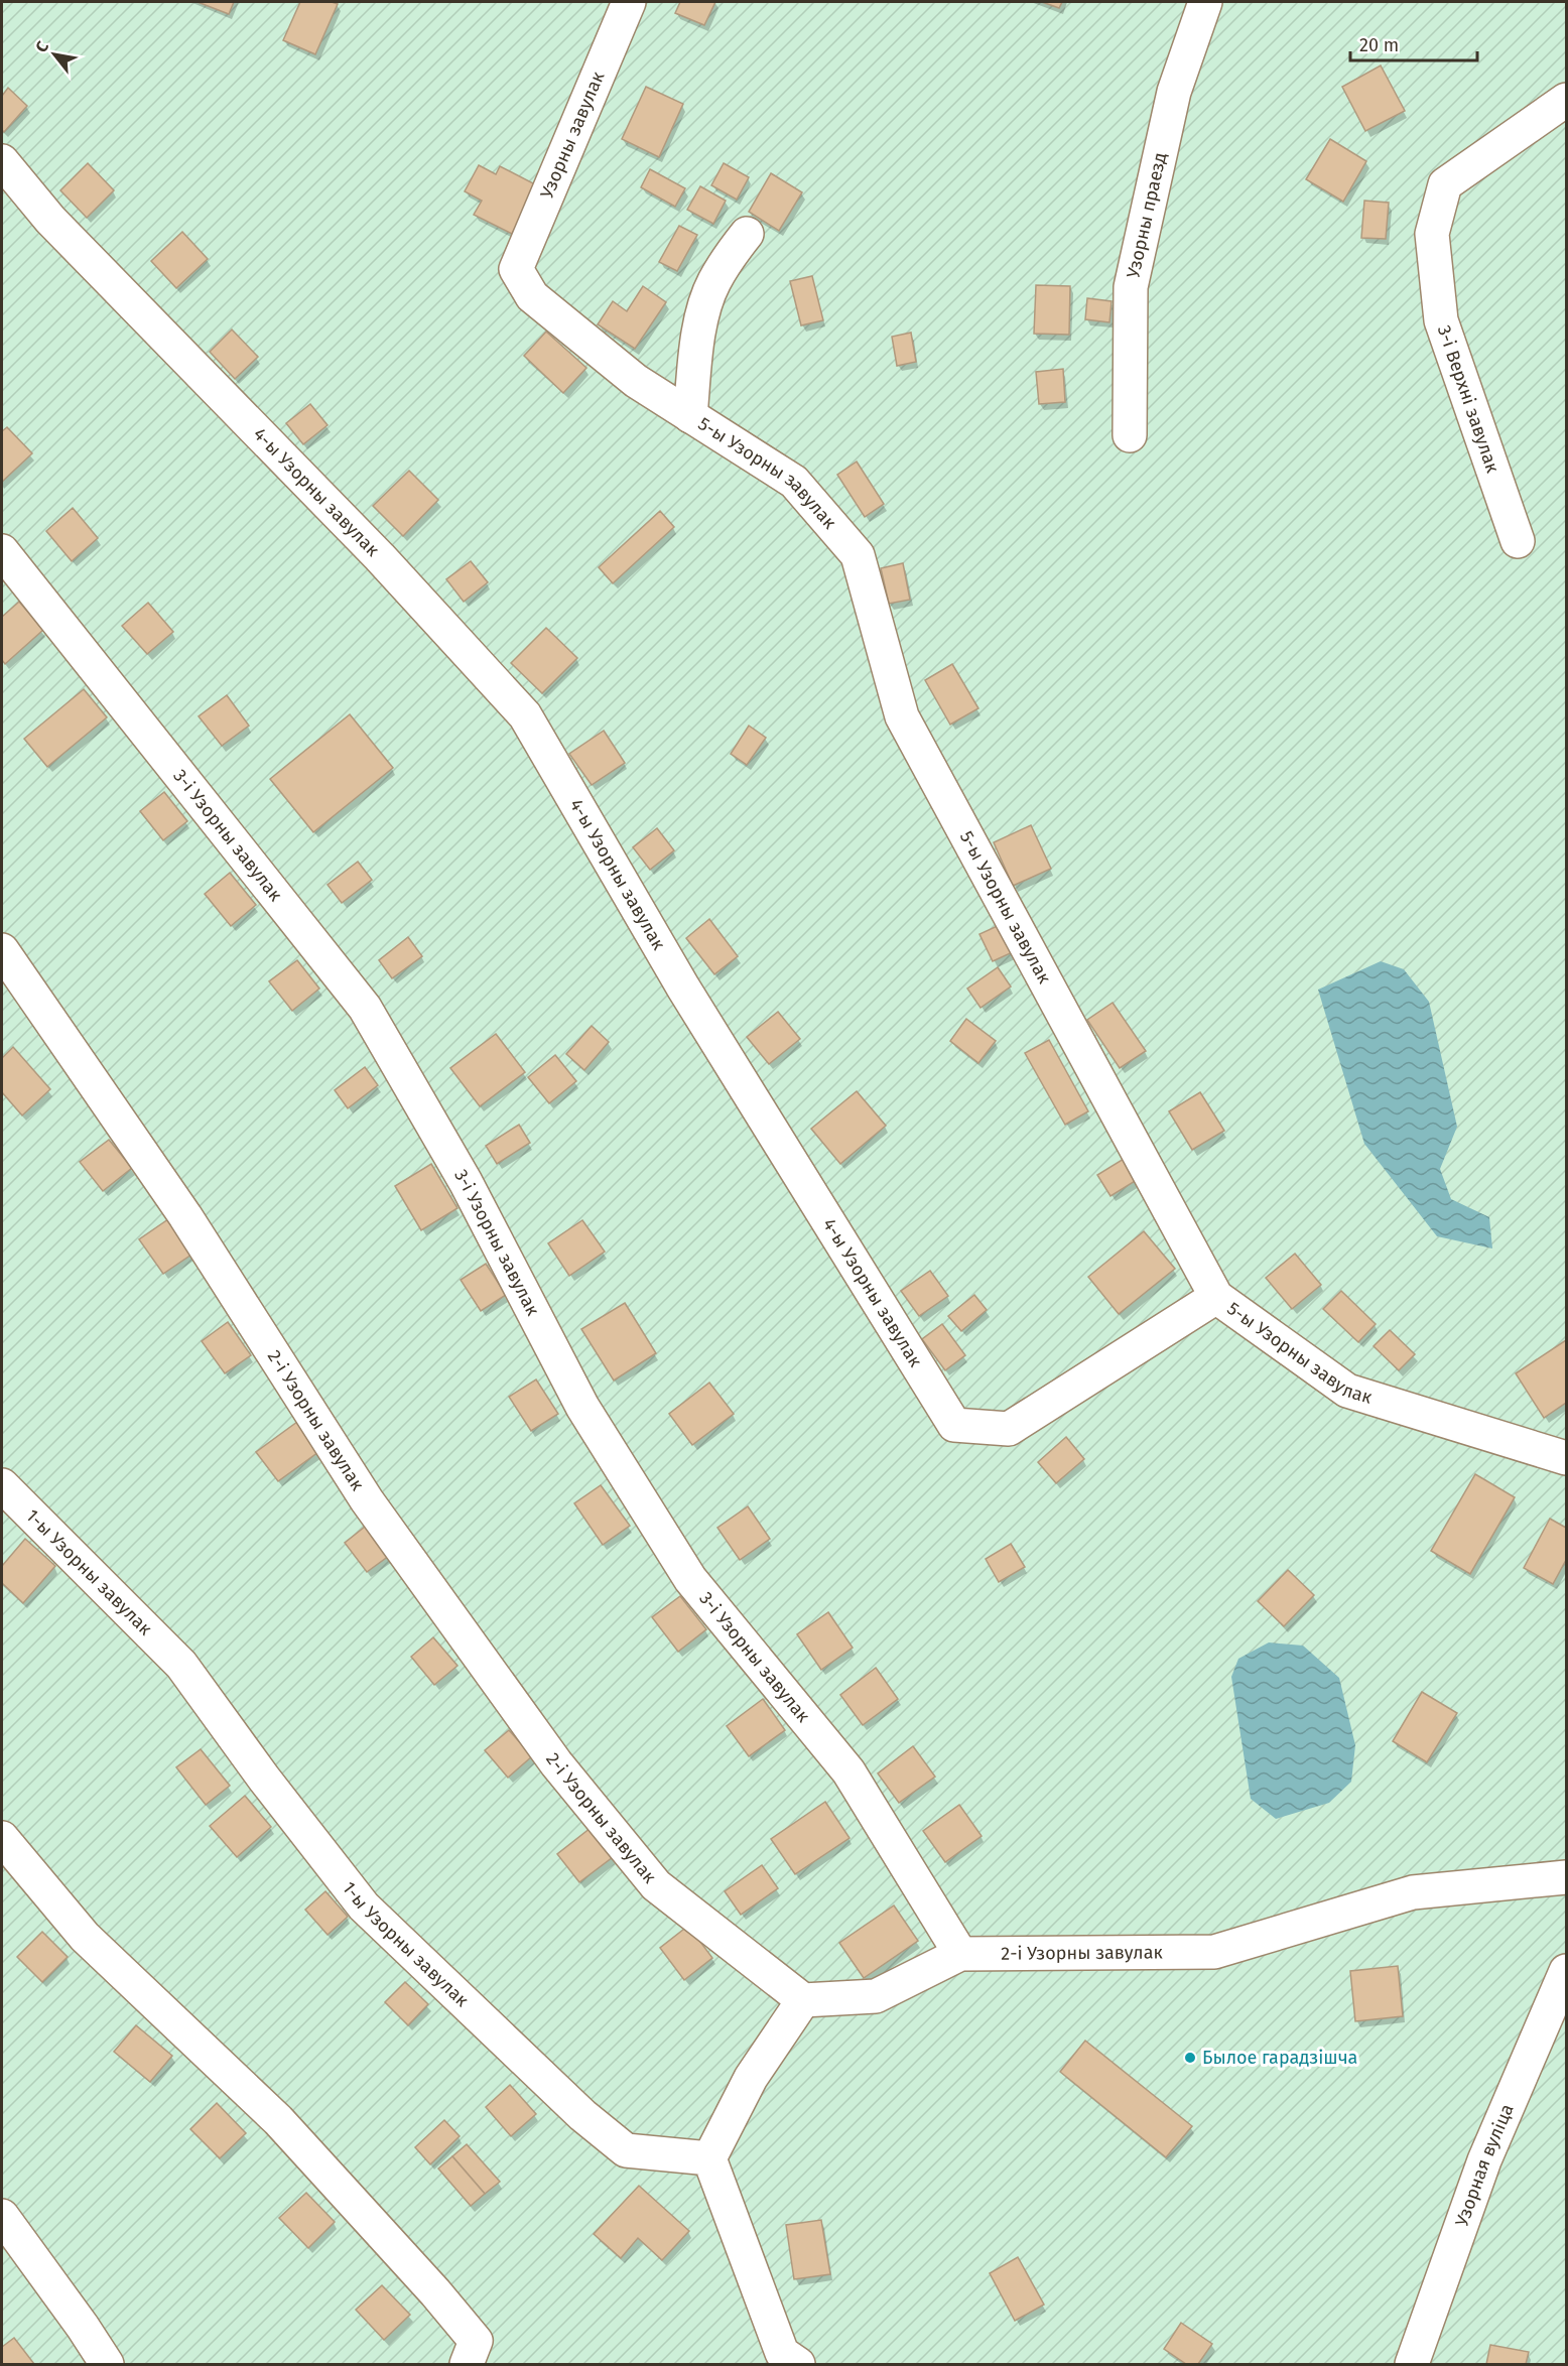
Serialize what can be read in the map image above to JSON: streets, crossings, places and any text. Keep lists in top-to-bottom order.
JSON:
{
  "streets": {
    "lane": [
      "Узорны завулак",
      "Узорны праезд",
      "3-і Верхні завулак",
      "5-ы Узорны завулак",
      "4-ы Узорны завулак",
      "3-і Узорны завулак",
      "2-і Узорны завулак",
      "1-ы Узорны завулак",
      "Узорная вуліца"
    ]
  },
  "crossings": [
    ["Узорны завулак", "5-ы Узорны завулак"],
    ["5-ы Узорны завулак", "4-ы Узорны завулак"],
    ["3-і Узорны завулак", "2-і Узорны завулак"]
  ],
  "places": ["Былое гарадзішча"],
  "scale_bar": "20 m",
  "north": "top left"
}
